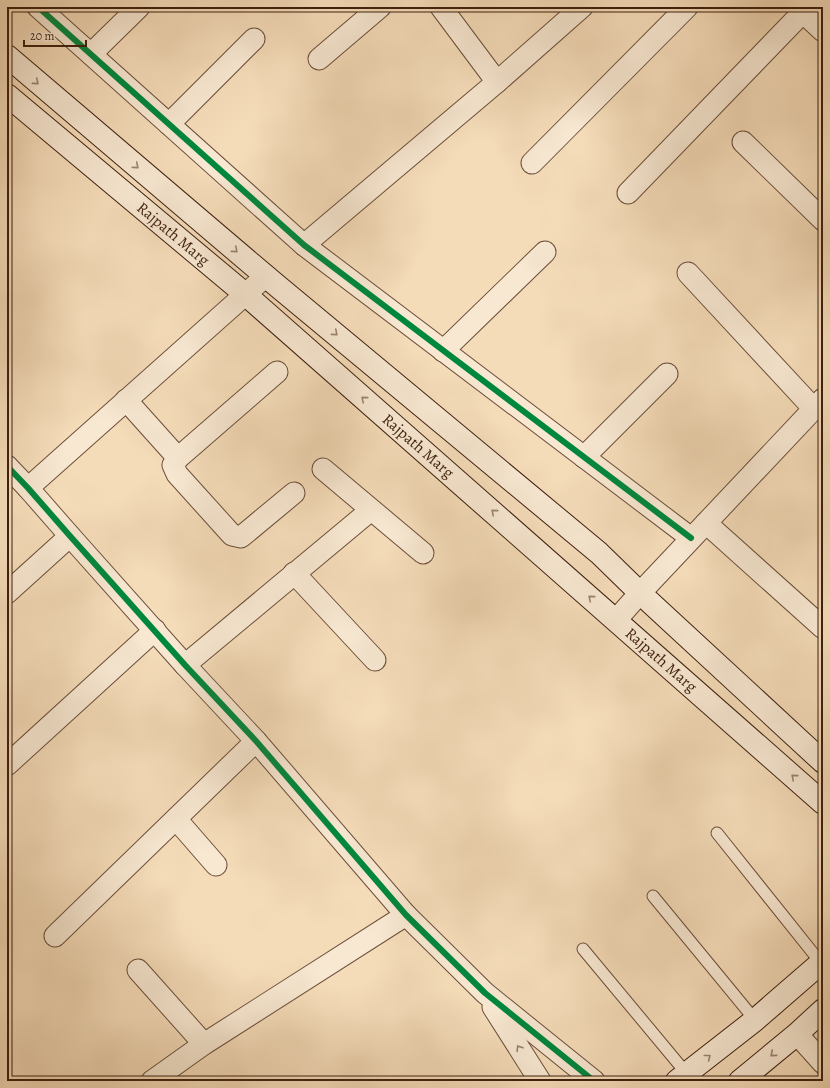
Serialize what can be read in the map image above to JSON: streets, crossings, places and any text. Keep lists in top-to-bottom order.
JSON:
{
  "streets": {
    "main road": ["Rajpath Marg"]
  },
  "scale_bar": "20 m"
}
